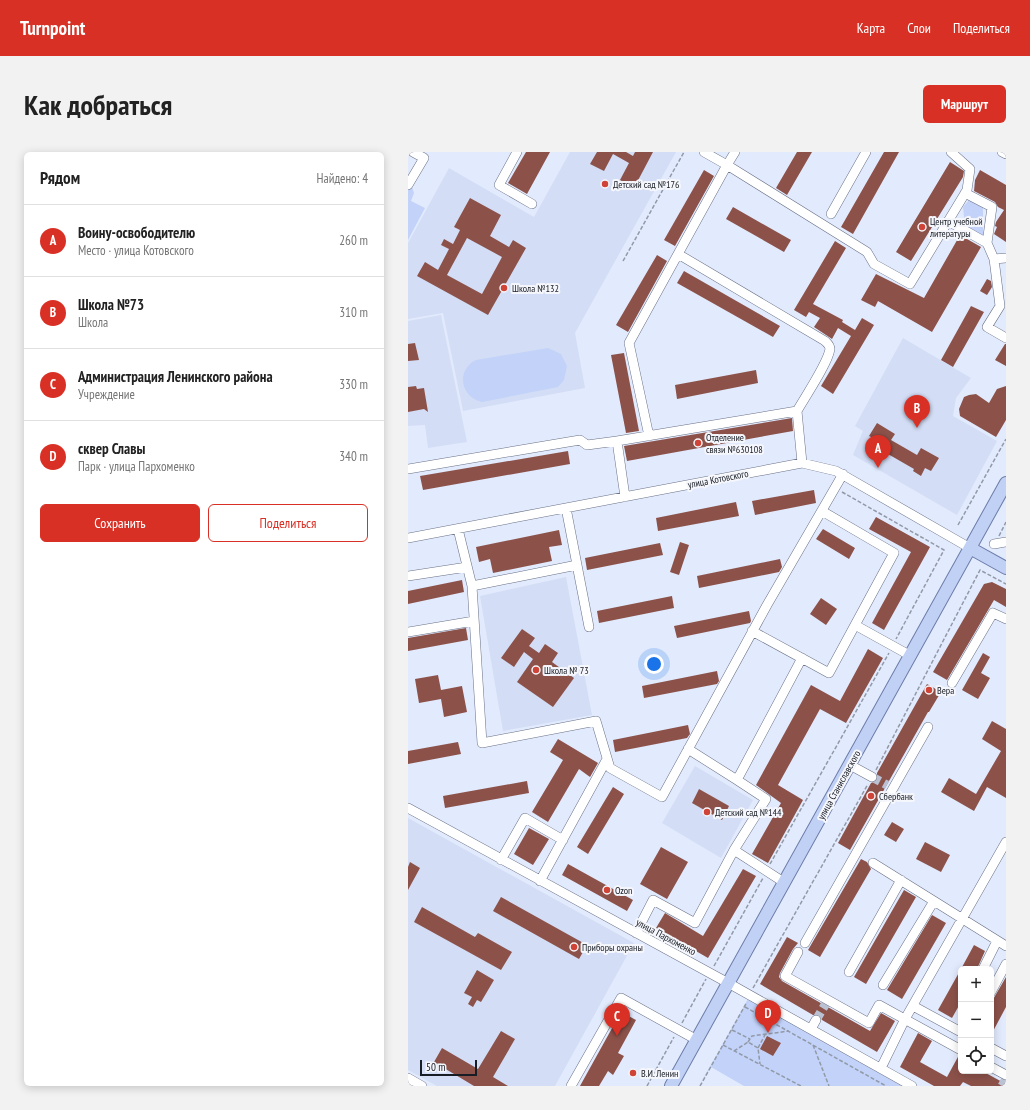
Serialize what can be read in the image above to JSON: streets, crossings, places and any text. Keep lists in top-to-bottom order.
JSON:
{
  "streets": {
    "main road": ["улица Котовского", "улица Станиславского"],
    "street": ["улица Пархоменко"]
  },
  "crossings": [
    ["улица Котовского", "улица Станиславского"],
    ["улица Станиславского", "улица Пархоменко"]
  ],
  "places": [
    "Детский сад №176",
    "Центр учебной литературы",
    "Школа №132",
    "Отделение связи №630108",
    "Школа № 73",
    "Вера",
    "Сбербанк",
    "Детский сад №144",
    "Ozon",
    "Приборы охраны",
    "В.И. Ленин"
  ],
  "scale_bar": "50 m",
  "page": {
    "header": "Turnpoint",
    "nav": ["Карта", "Слои", "Поделиться"],
    "buttons": [
      "Маршрут",
      ["Сохранить", "Поделиться"]
    ],
    "title": "Как добраться",
    "heading": ["Рядом", "Найдено: 4"],
    "list": [
      {
        "mark": "A",
        "name": "Воину-освободителю",
        "note": "Место · улица Котовского",
        "value": "260 m"
      },
      {
        "mark": "B",
        "name": "Школа №73",
        "note": "Школа",
        "value": "310 m"
      },
      {
        "mark": "C",
        "name": "Администрация Ленинского района",
        "note": "Учреждение",
        "value": "330 m"
      },
      {
        "mark": "D",
        "name": "сквер Славы",
        "note": "Парк · улица Пархоменко",
        "value": "340 m"
      }
    ],
    "pins": [
      "B",
      "A",
      "D",
      "C"
    ],
    "map_buttons": ["+", "−"],
    "scale": "50 m"
  }
}
